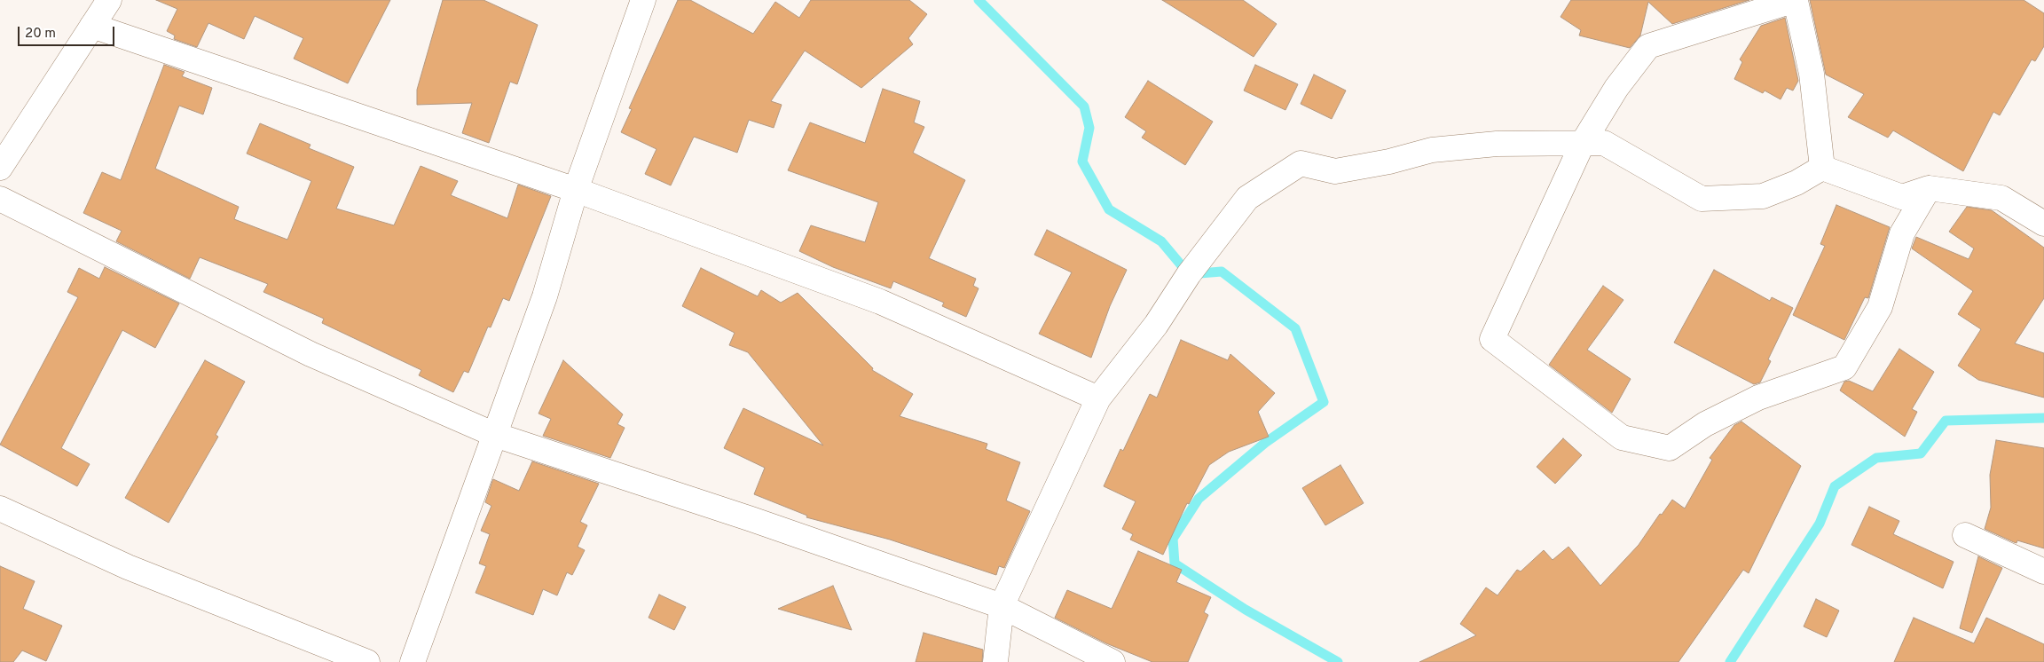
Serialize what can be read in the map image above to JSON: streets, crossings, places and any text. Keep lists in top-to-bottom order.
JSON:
{
  "scale_bar": "20 m"
}
